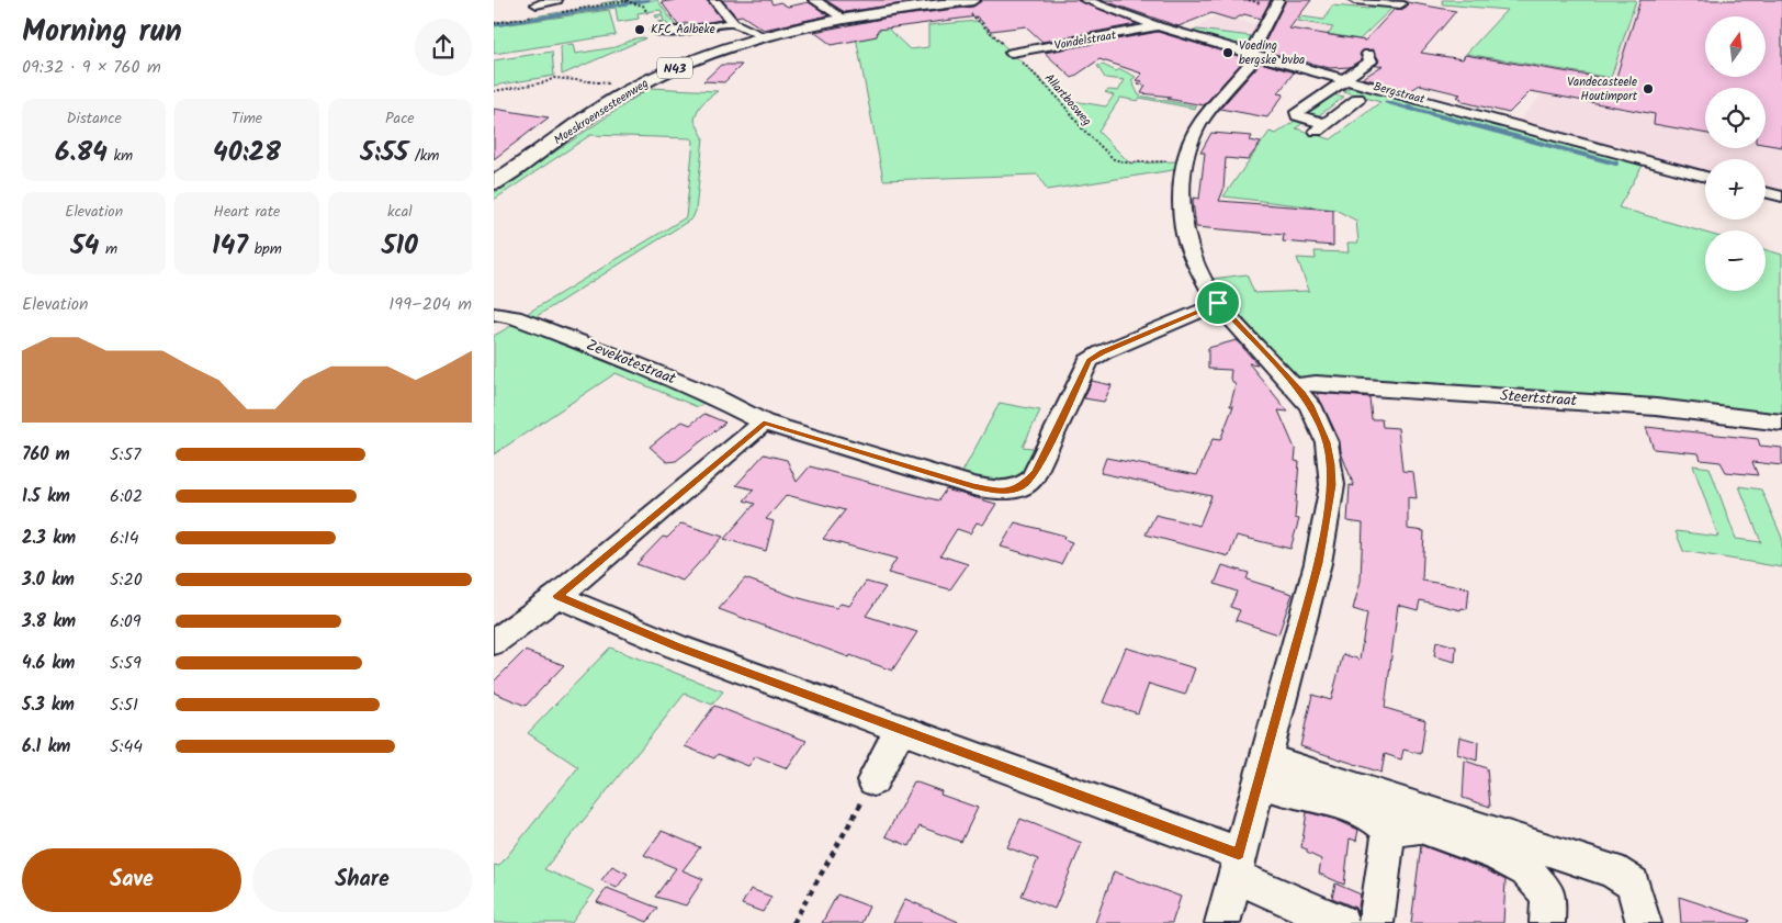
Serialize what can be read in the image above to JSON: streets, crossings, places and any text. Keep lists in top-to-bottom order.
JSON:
{
  "streets": {
    "main road": ["N43", "Moeskroensesteenweg"],
    "street": [
      "Vondelstraat",
      "Bergstraat",
      "Zevekotestraat",
      "Steertstraat"
    ],
    "path": ["Allartbosweg"]
  },
  "crossings": [
    ["Vondelstraat", "Bergstraat"],
    ["Vondelstraat", "Allartbosweg"],
    ["Allartbosweg", "Moeskroensesteenweg"]
  ],
  "places": ["KFC Aalbeke", "Voeding bergske bvba", "Vandecasteele Houtimport"],
  "north": "top",
  "page": {
    "heading": ["Morning run", "09:32 · 9 × 760 m"],
    "map_buttons": ["+", "−"],
    "stats": [
      ["Distance", "6.84 km"],
      ["Time", "40:28"],
      ["Pace", "5:55 /km"],
      ["Elevation", "54 m"],
      ["Heart rate", "147 bpm"],
      ["kcal", "510"]
    ],
    "chart": ["Elevation", "199–204 m"],
    "list": [
      {
        "name": "760 m",
        "note": "5:57"
      },
      {
        "name": "1.5 km",
        "note": "6:02"
      },
      {
        "name": "2.3 km",
        "note": "6:14"
      },
      {
        "name": "3.0 km",
        "note": "5:20"
      },
      {
        "name": "3.8 km",
        "note": "6:09"
      },
      {
        "name": "4.6 km",
        "note": "5:59"
      },
      {
        "name": "5.3 km",
        "note": "5:51"
      },
      {
        "name": "6.1 km",
        "note": "5:44"
      }
    ],
    "buttons": ["Save", "Share"]
  }
}
